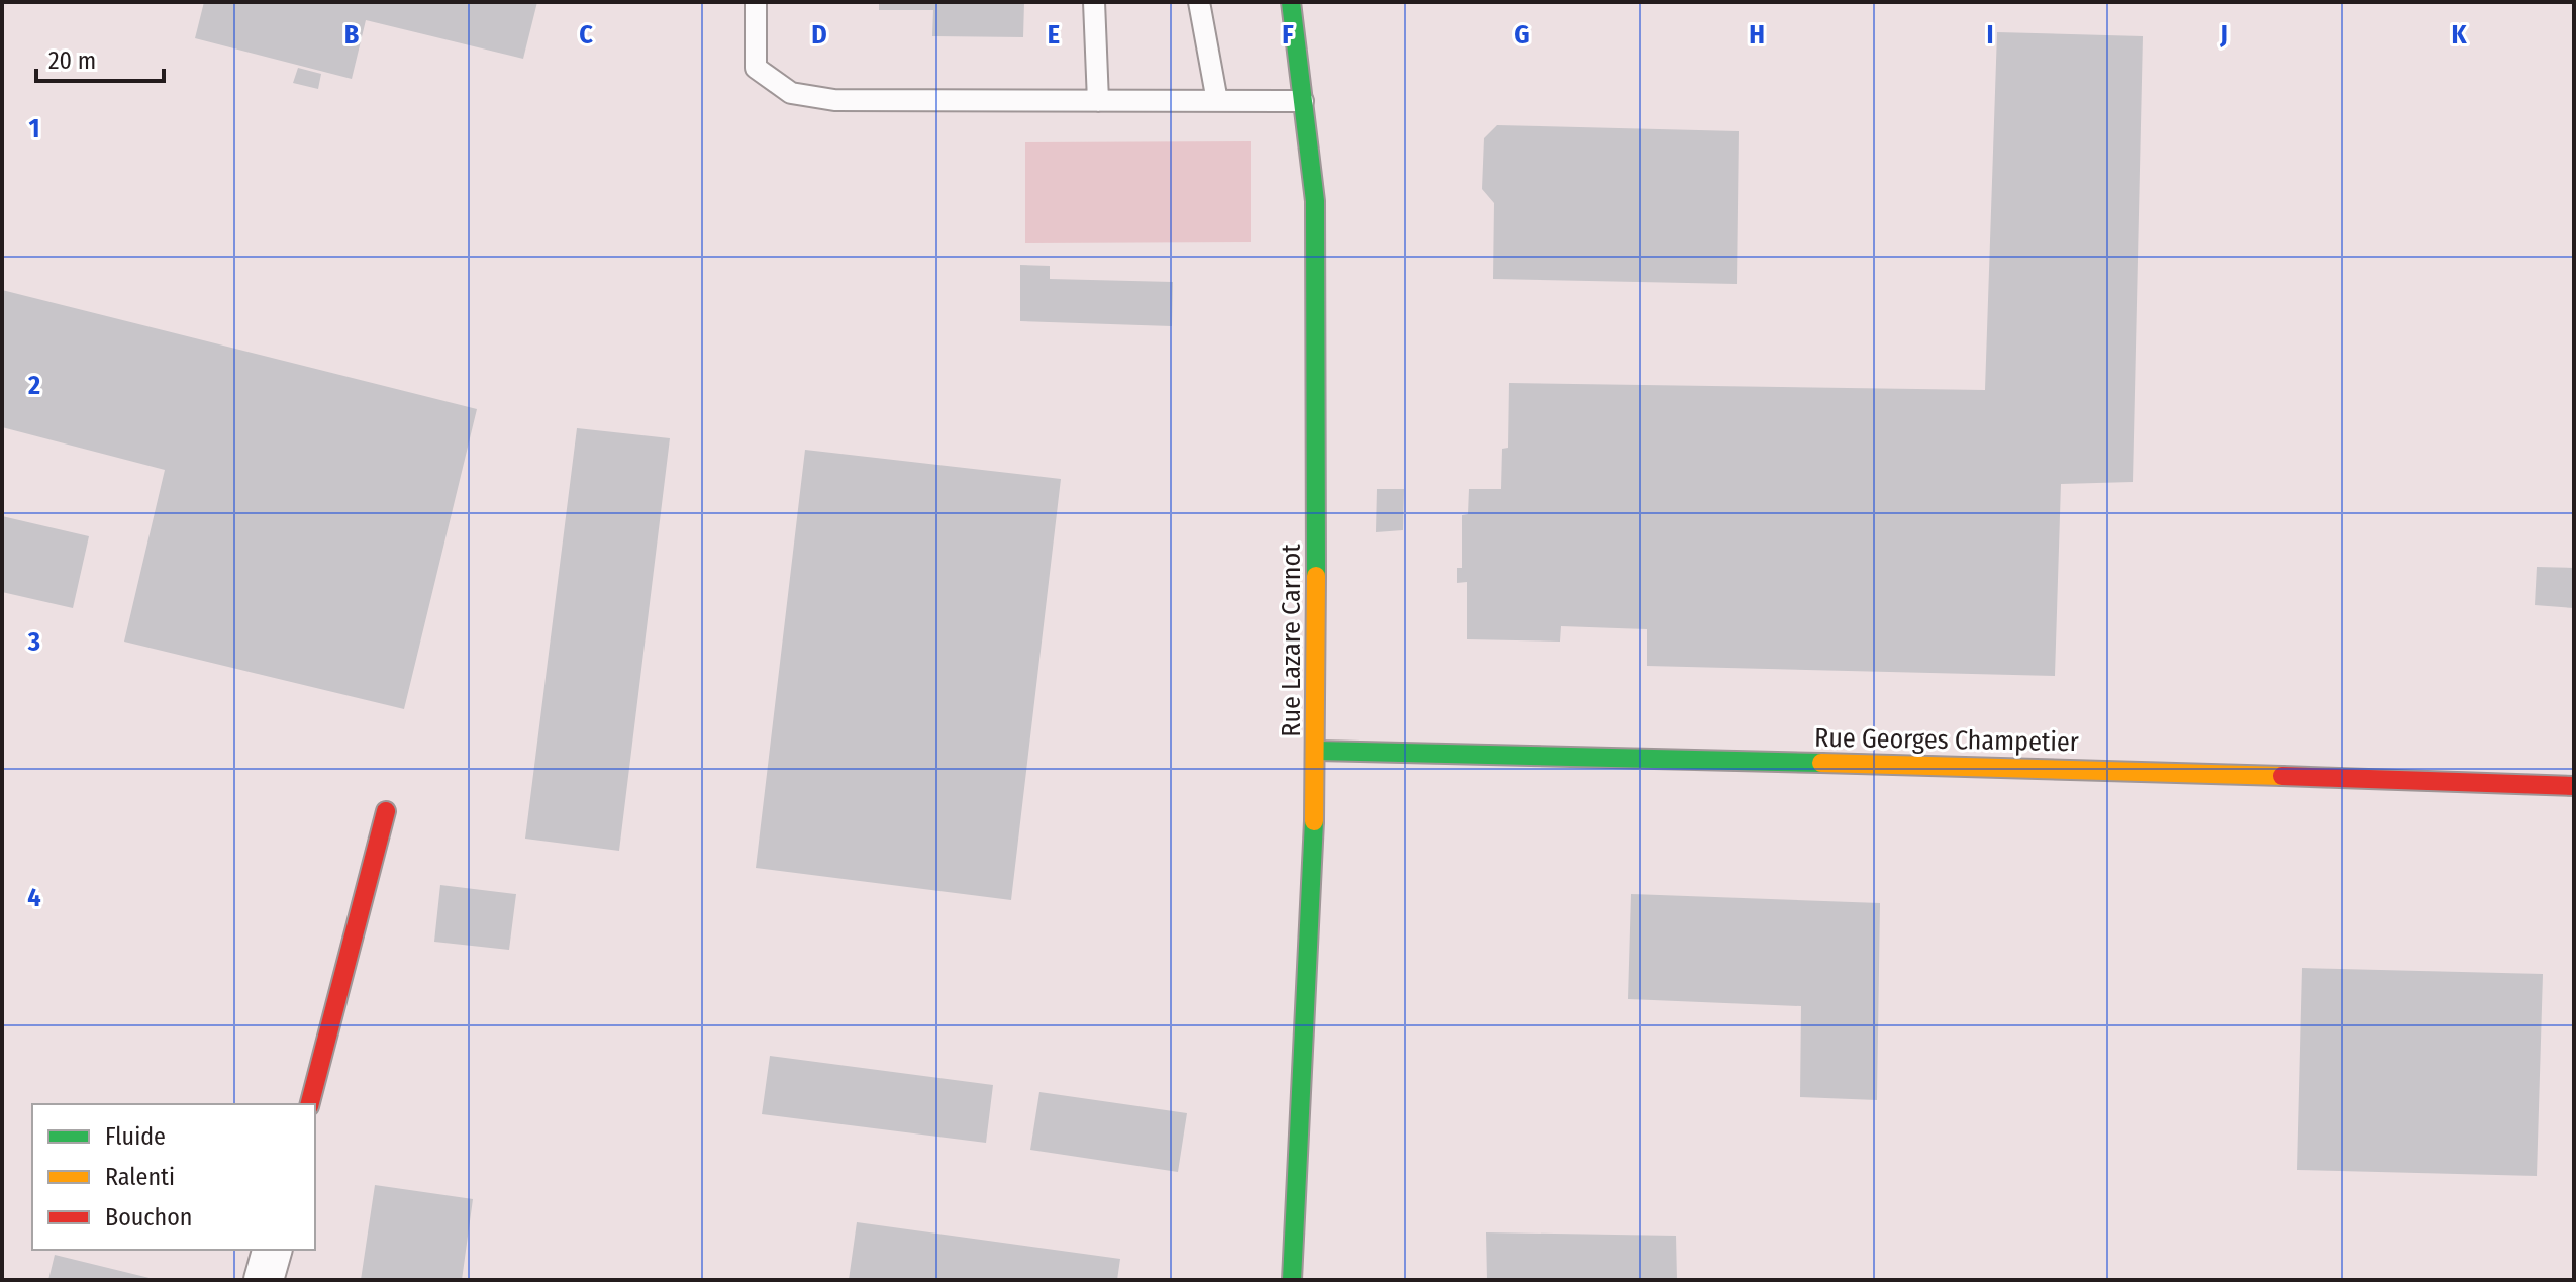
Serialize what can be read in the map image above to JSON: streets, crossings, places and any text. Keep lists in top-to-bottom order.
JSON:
{
  "streets": {
    "street": ["Rue Lazare Carnot", "Rue Georges Champetier"]
  },
  "crossings": [
    ["Rue Lazare Carnot", "Rue Georges Champetier"]
  ],
  "legend": ["Fluide", "Ralenti", "Bouchon"],
  "scale_bar": "20 m",
  "grid": {
    "columns": [
      "B",
      "C",
      "D",
      "E",
      "F",
      "G",
      "H",
      "I",
      "J",
      "K"
    ],
    "rows": [
      "1",
      "2",
      "3",
      "4"
    ]
  }
}
